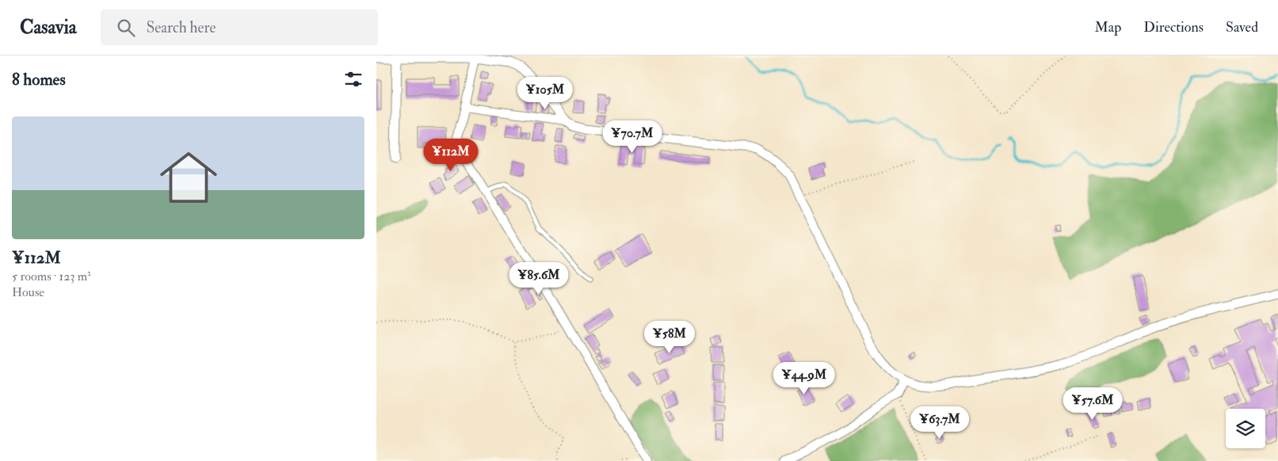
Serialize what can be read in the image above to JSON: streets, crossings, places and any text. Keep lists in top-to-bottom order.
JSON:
{
  "page": {
    "header": "Casavia",
    "search": "Search here",
    "nav": ["Map", "Directions", "Saved"],
    "heading": "8 homes",
    "price": [
      "¥105M",
      "¥70.7M",
      "¥112M",
      "¥85.6M",
      "¥58M",
      "¥44.9M",
      "¥57.6M",
      "¥63.7M"
    ],
    "list": [
      {
        "name": "¥112M",
        "note": "5 rooms · 123 m² · House"
      }
    ]
  }
}
